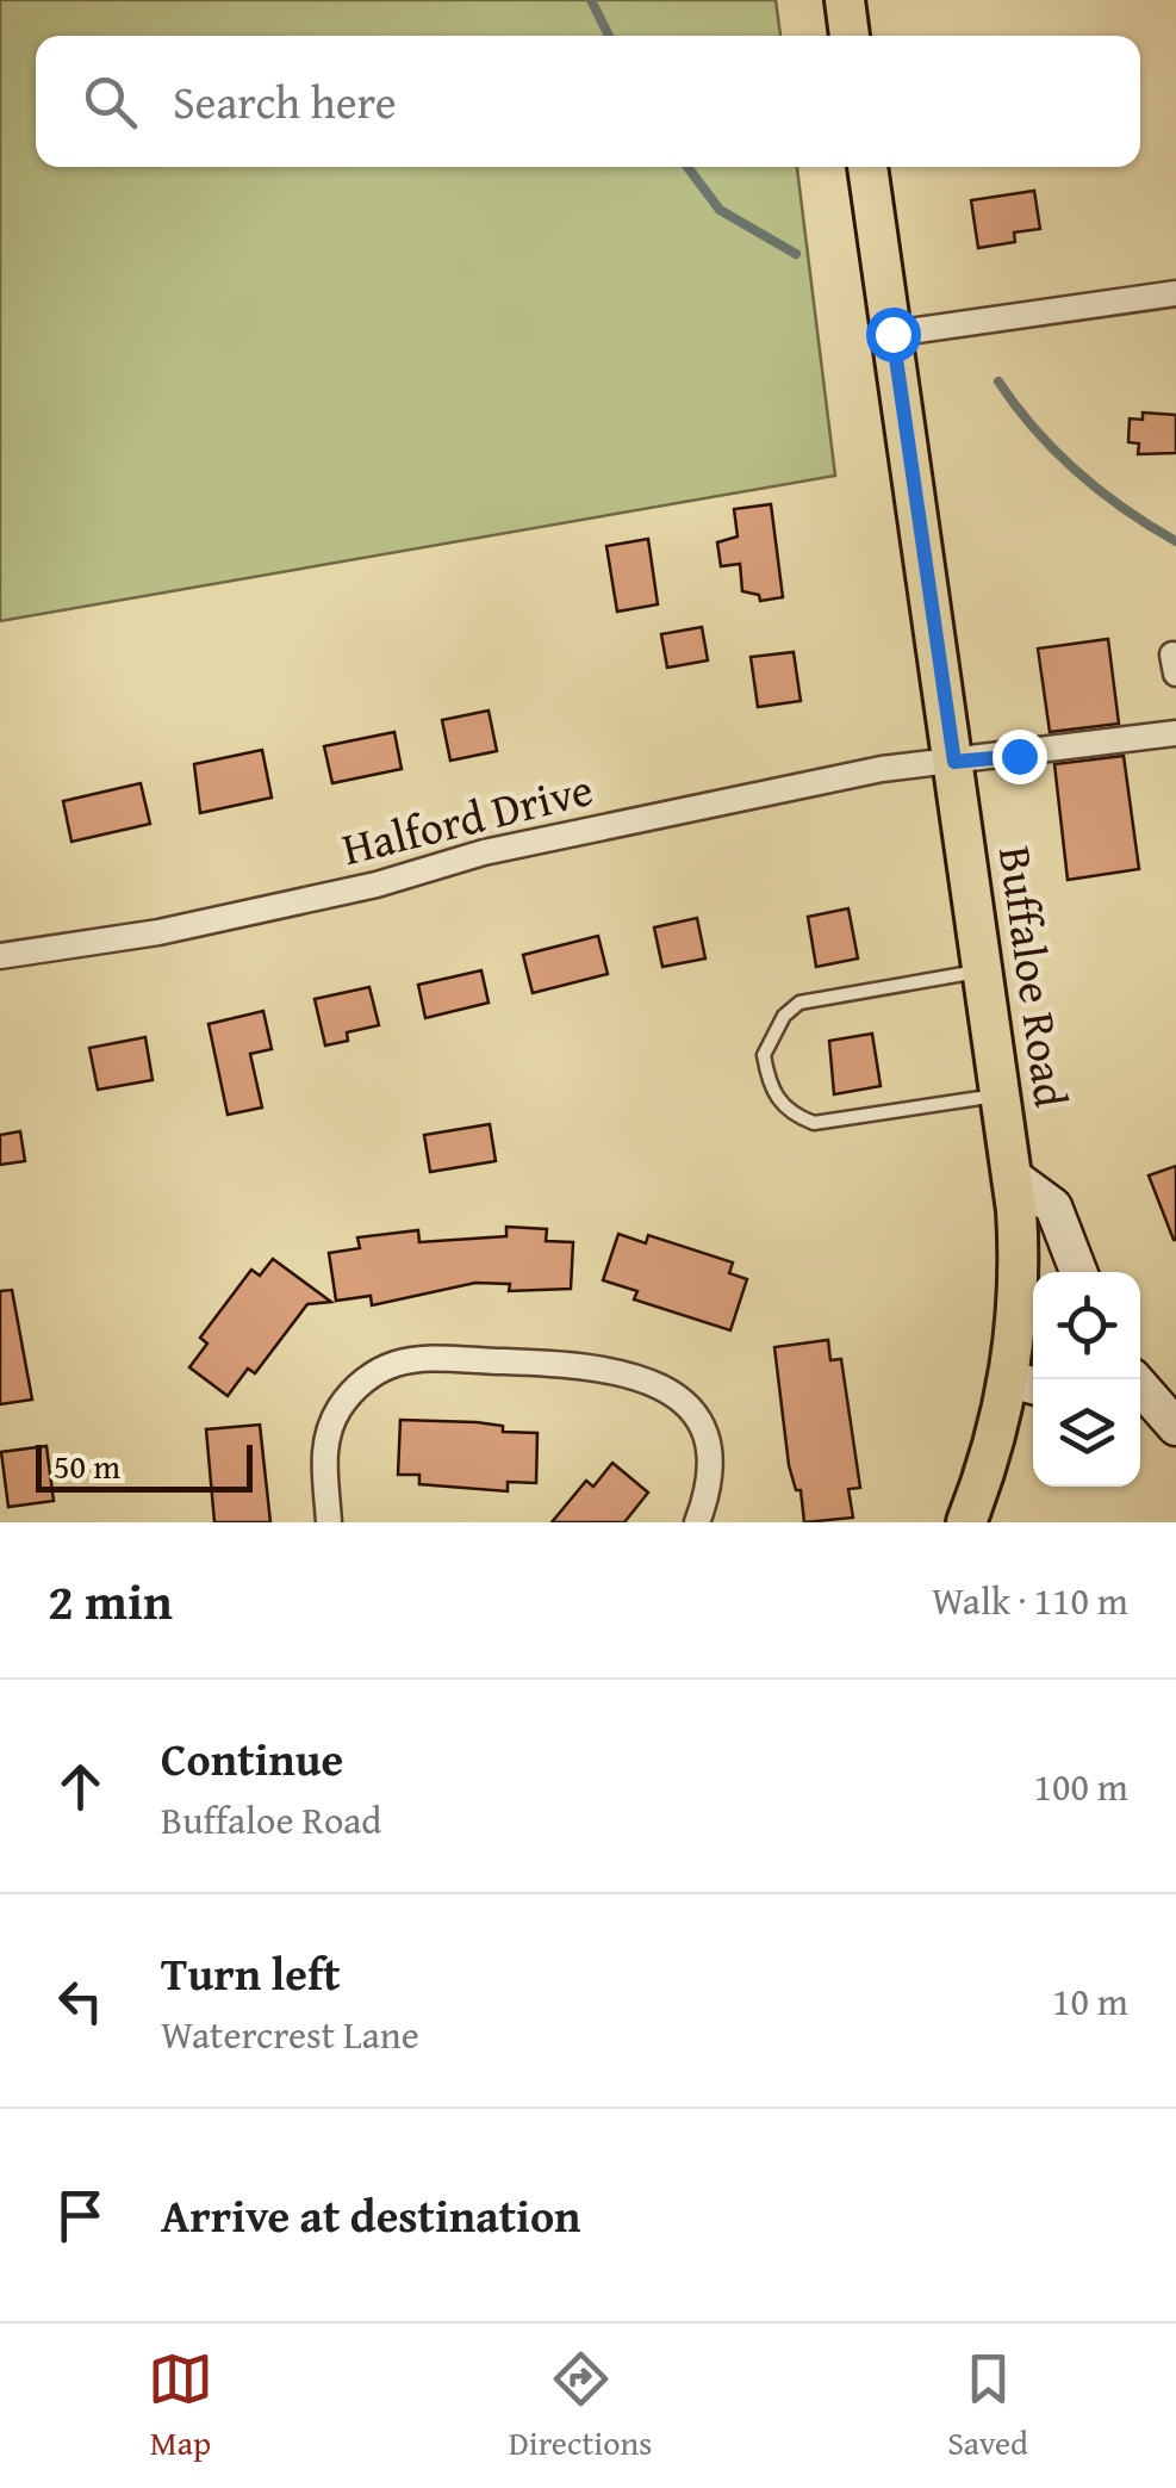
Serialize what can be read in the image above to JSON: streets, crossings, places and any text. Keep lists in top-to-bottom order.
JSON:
{
  "streets": {
    "main road": ["Buffaloe Road"],
    "street": ["Halford Drive"]
  },
  "crossings": [
    ["Halford Drive", "Buffaloe Road"]
  ],
  "scale_bar": "50 m",
  "page": {
    "search": "Search here",
    "scale": "50 m",
    "heading": ["2 min", "Walk · 110 m"],
    "list": [
      ["Continue", "Buffaloe Road", "100 m"],
      ["Turn left", "Watercrest Lane", "10 m"],
      "Arrive at destination"
    ],
    "nav": ["Map", "Directions", "Saved"]
  }
}
